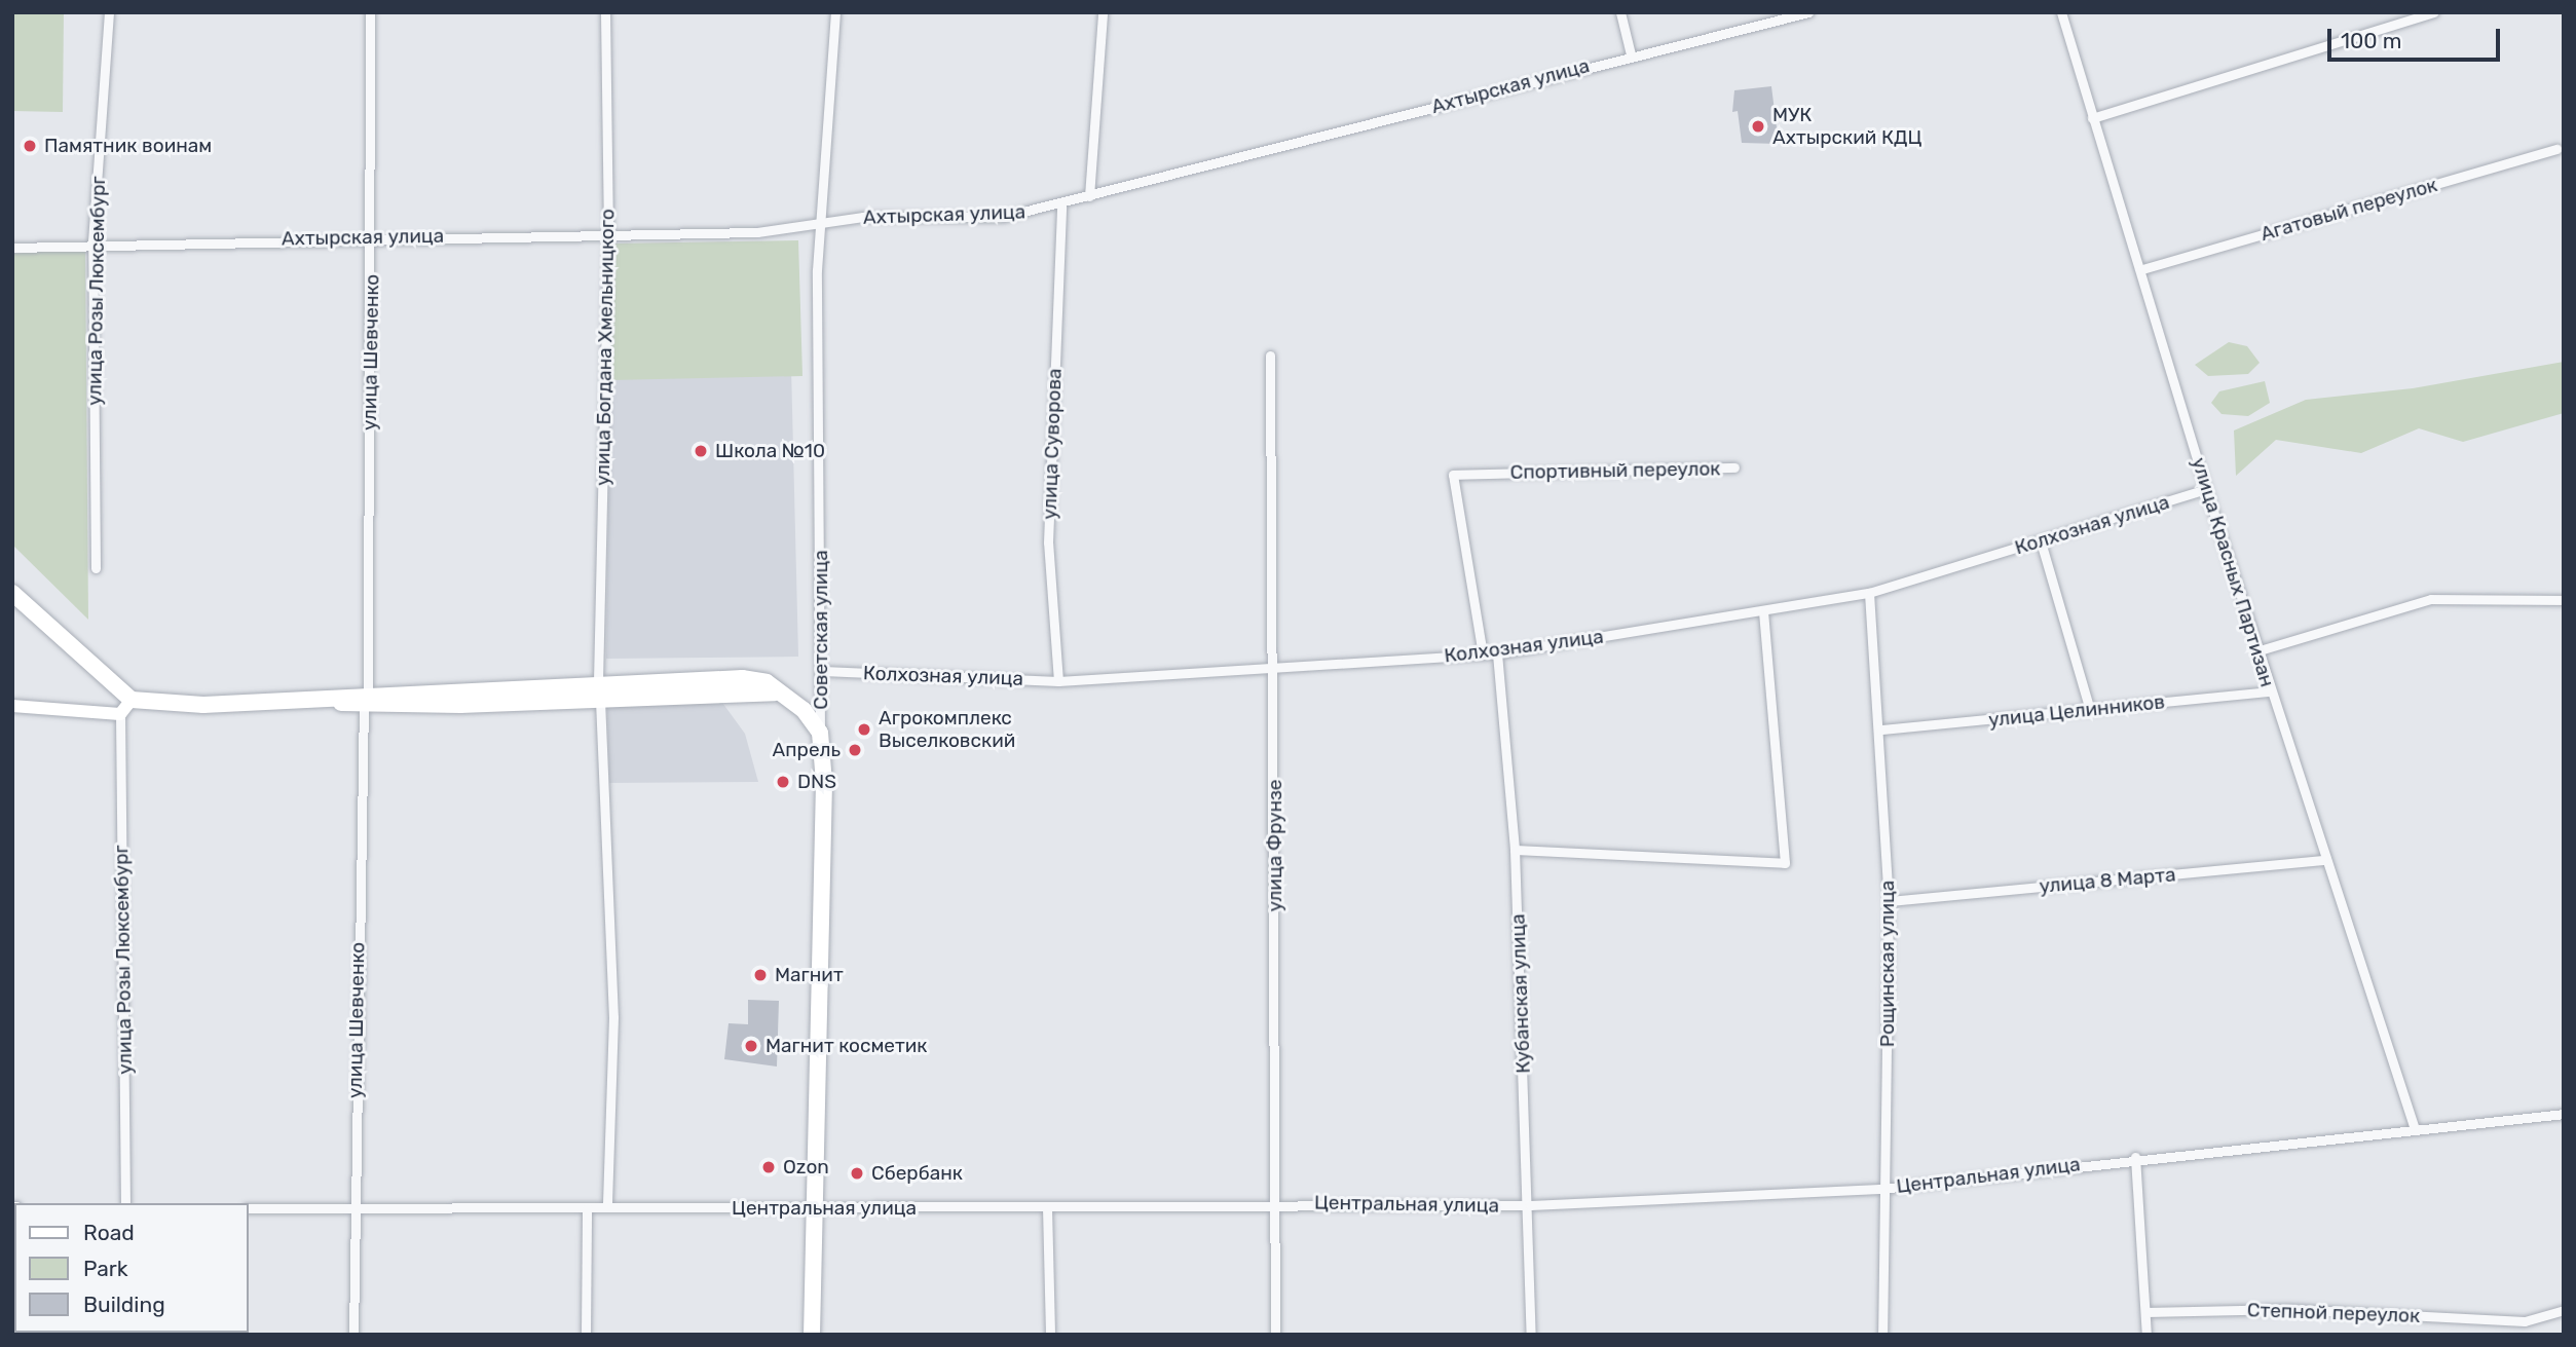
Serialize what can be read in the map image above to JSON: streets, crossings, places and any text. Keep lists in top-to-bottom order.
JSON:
{
  "streets": {
    "highway": ["Советская улица"],
    "street": [
      "Ахтырская улица",
      "Агатовый переулок",
      "улица Розы Люксембург",
      "улица Богдана Хмельницкого",
      "улица Шевченко",
      "улица Суворова",
      "Спортивный переулок",
      "Колхозная улица",
      "улица Красных Партизан",
      "улица Целинников",
      "улица Фрунзе",
      "улица 8 Марта",
      "Рощинская улица",
      "Кубанская улица",
      "Центральная улица",
      "Степной переулок"
    ]
  },
  "crossings": [
    ["Ахтырская улица", "улица Розы Люксембург"],
    ["Ахтырская улица", "улица Богдана Хмельницкого"],
    ["Ахтырская улица", "улица Шевченко"],
    ["Ахтырская улица", "улица Суворова"],
    ["Ахтырская улица", "Советская улица"],
    ["Агатовый переулок", "улица Красных Партизан"],
    ["улица Шевченко", "Центральная улица"],
    ["улица Суворова", "Колхозная улица"],
    ["Спортивный переулок", "Колхозная улица"],
    ["Колхозная улица", "улица Красных Партизан"],
    ["Колхозная улица", "Советская улица"],
    ["Колхозная улица", "улица Фрунзе"],
    ["Колхозная улица", "Рощинская улица"],
    ["Колхозная улица", "Кубанская улица"],
    ["улица Красных Партизан", "улица Целинников"],
    ["улица Красных Партизан", "улица 8 Марта"],
    ["улица Красных Партизан", "Центральная улица"],
    ["Советская улица", "Центральная улица"],
    ["улица Целинников", "Рощинская улица"],
    ["улица Фрунзе", "Центральная улица"],
    ["улица 8 Марта", "Рощинская улица"],
    ["Рощинская улица", "Центральная улица"],
    ["Кубанская улица", "Центральная улица"]
  ],
  "places": [
    "МУК Ахтырский КДЦ",
    "Памятник воинам",
    "Школа №10",
    "Агрокомплекс Выселковский",
    "Апрель",
    "DNS",
    "Магнит",
    "Магнит косметик",
    "Ozon",
    "Сбербанк"
  ],
  "legend": ["Road", "Park", "Building"],
  "scale_bar": "100 m"
}
